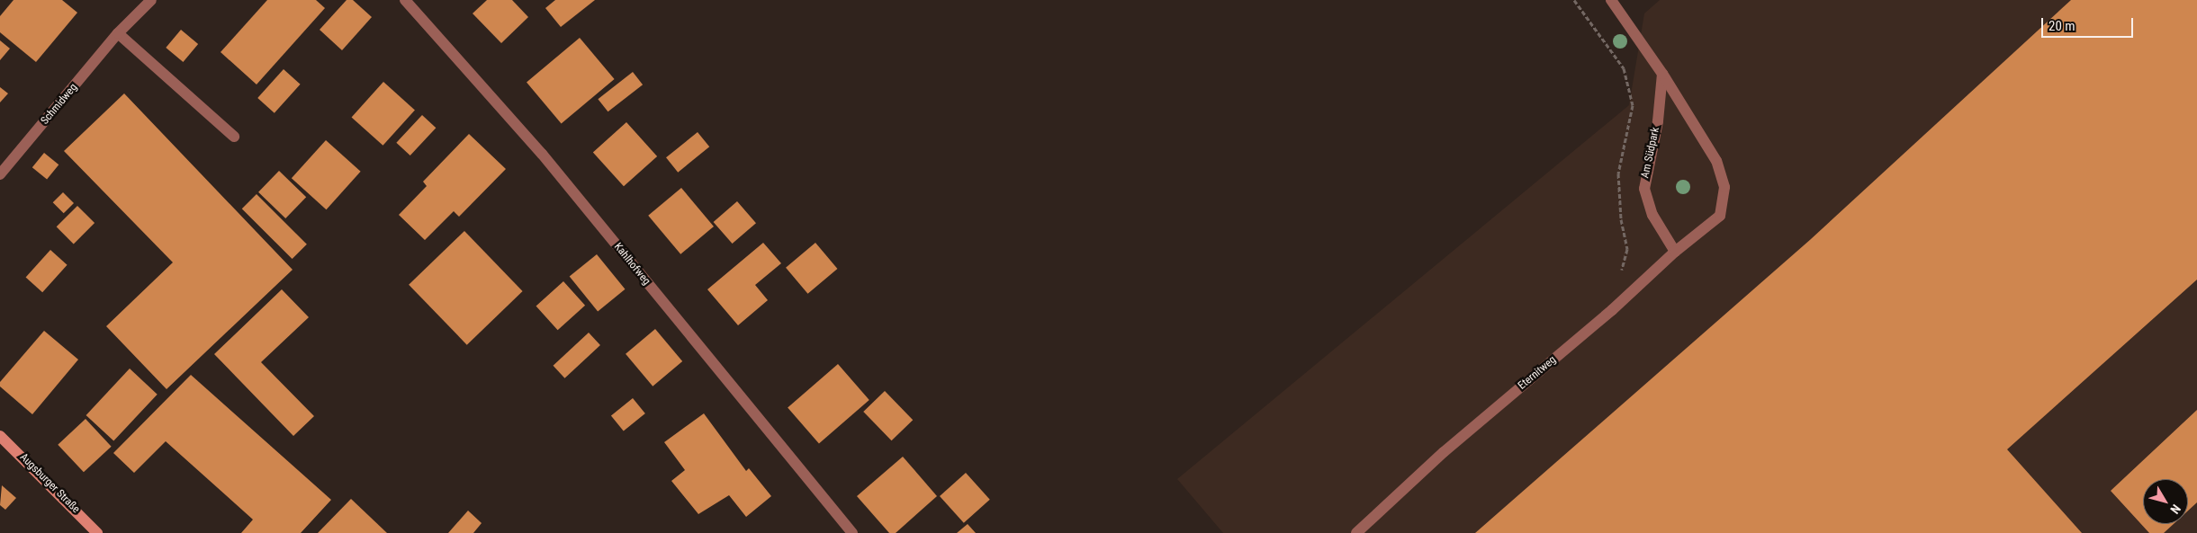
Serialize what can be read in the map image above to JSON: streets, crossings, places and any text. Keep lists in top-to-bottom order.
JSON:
{
  "streets": {
    "main road": ["Augsburger Straße"],
    "street": [
      "Schmidweg",
      "Am Südpark",
      "Kahlhofweg",
      "Eternitweg"
    ]
  },
  "crossings": [
    ["Am Südpark", "Eternitweg"]
  ],
  "scale_bar": "20 m",
  "north": "bottom right"
}
